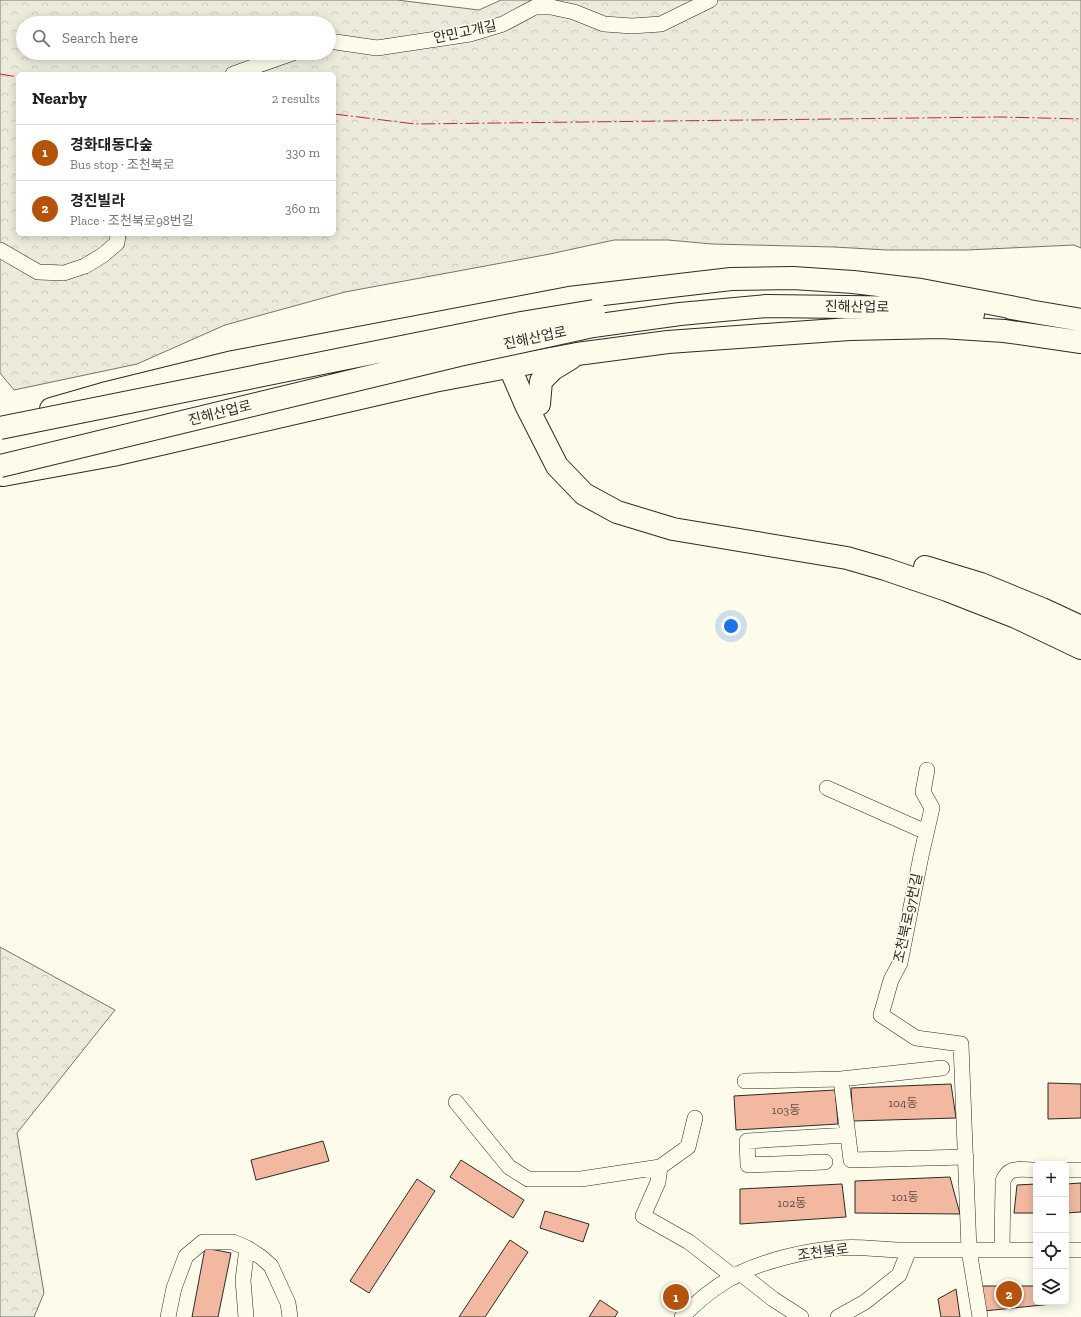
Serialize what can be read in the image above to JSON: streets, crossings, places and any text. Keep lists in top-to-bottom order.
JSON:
{
  "streets": {
    "highway": ["진해산업로"],
    "street": ["안민고개길", "조천북로97번길", "조천북로"]
  },
  "crossings": [
    ["조천북로97번길", "조천북로"]
  ],
  "house_numbers": [
    "104동",
    "103동",
    "101동",
    "102동"
  ],
  "page": {
    "search": "Search here",
    "heading": ["Nearby", "2 results"],
    "list": [
      {
        "mark": "1",
        "name": "경화대동다숲",
        "note": "Bus stop · 조천북로",
        "value": "330 m"
      },
      {
        "mark": "2",
        "name": "경진빌라",
        "note": "Place · 조천북로98번길",
        "value": "360 m"
      }
    ],
    "map_buttons": ["+", "−"],
    "pins": ["2", "1"]
  }
}
